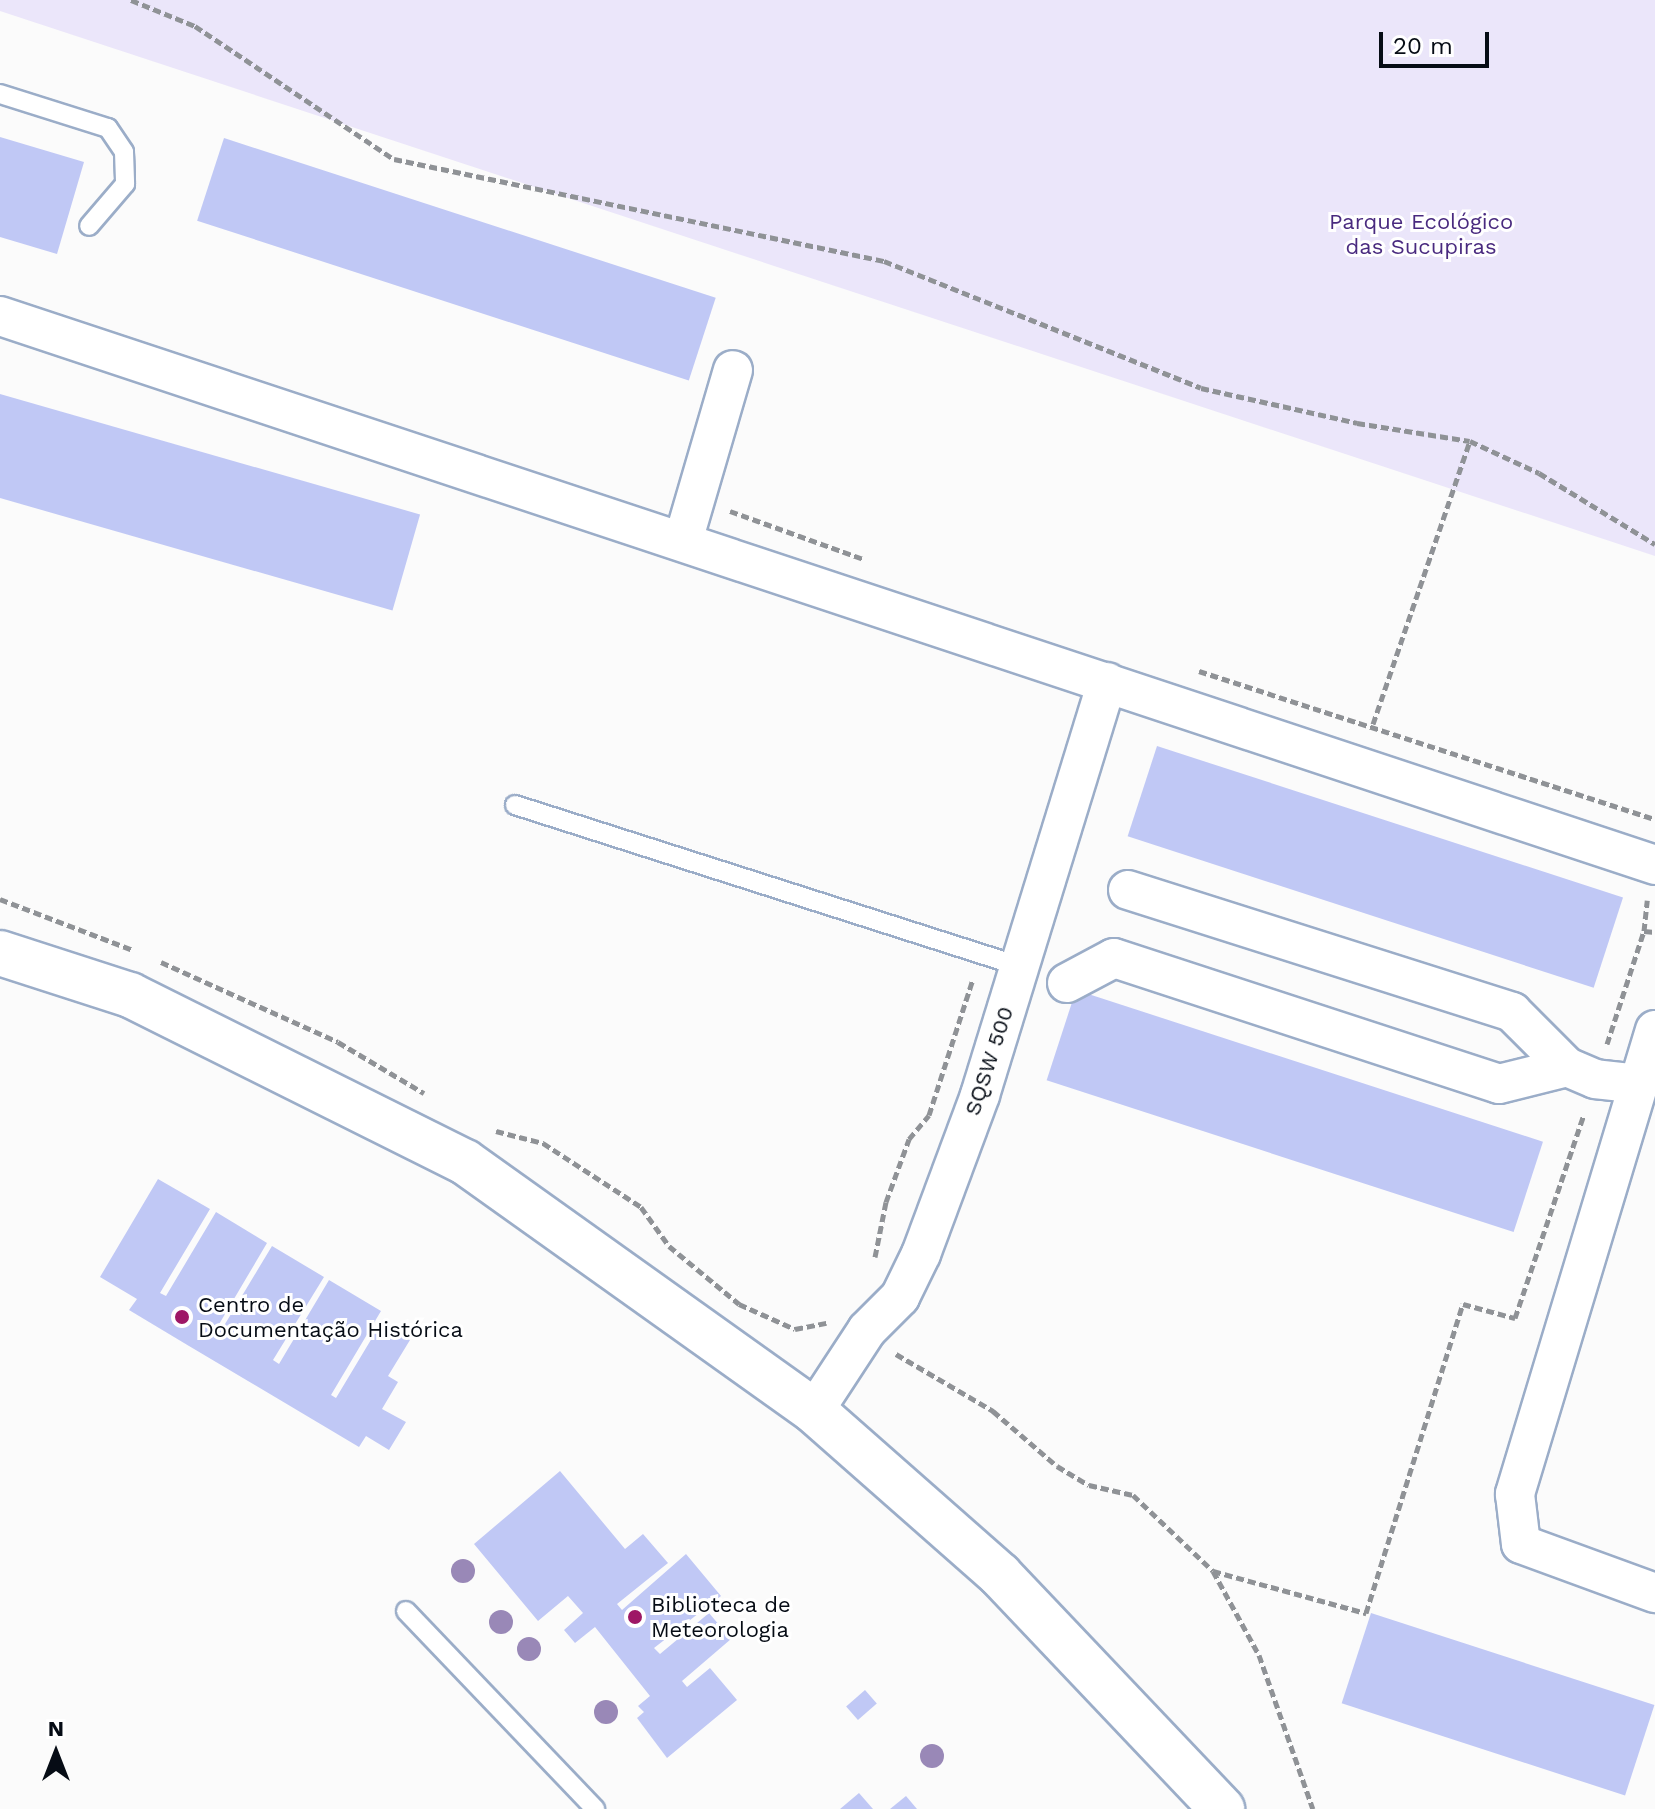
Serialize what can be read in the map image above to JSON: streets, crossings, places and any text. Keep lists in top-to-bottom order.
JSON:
{
  "streets": {
    "street": ["SQSW 500"]
  },
  "parks": ["Parque Ecológico das Sucupiras"],
  "places": ["Centro de Documentação Histórica", "Biblioteca de Meteorologia"],
  "scale_bar": "20 m",
  "north": "top"
}
